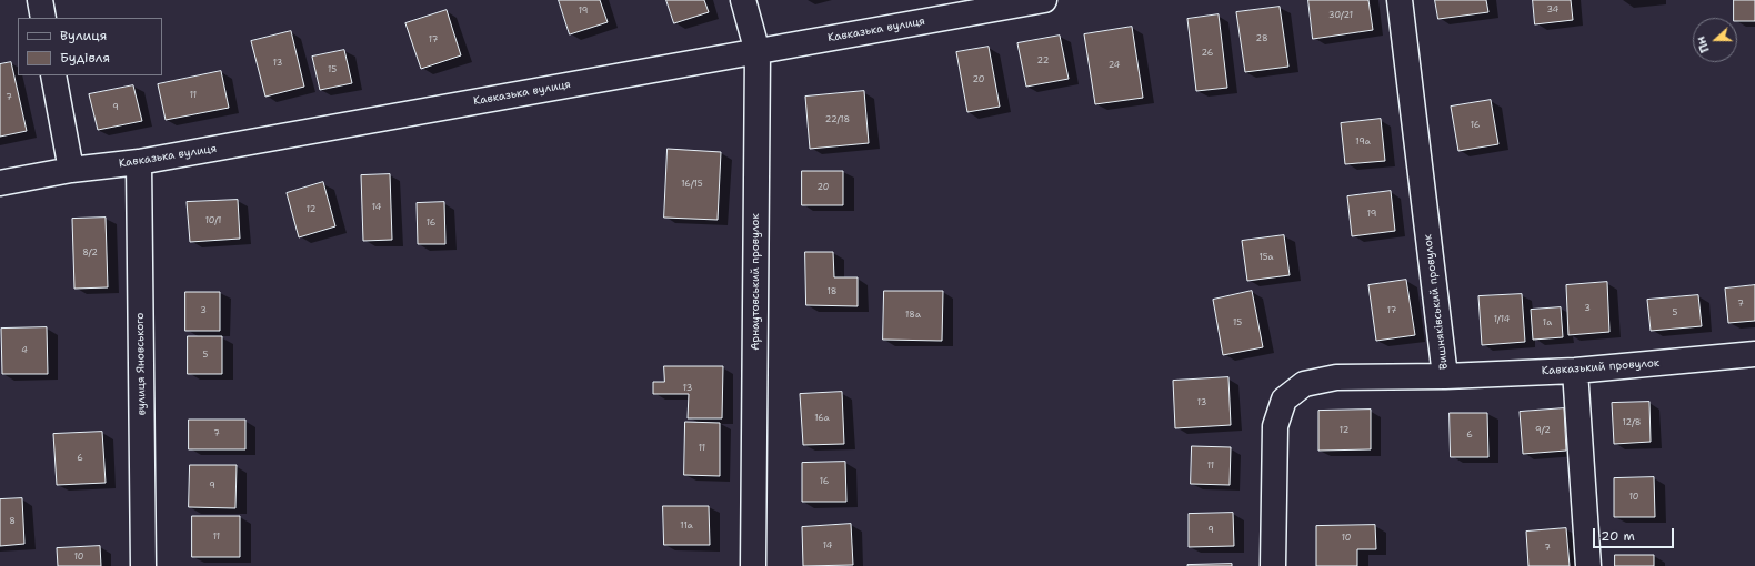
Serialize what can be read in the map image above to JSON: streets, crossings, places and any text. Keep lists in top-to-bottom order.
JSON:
{
  "streets": {
    "street": [
      "Кавказька вулиця",
      "Арнаутовський провулок",
      "Вишняківський провулок",
      "вулиця Яновського",
      "Кавказький провулок"
    ]
  },
  "crossings": [
    ["Кавказька вулиця", "Арнаутовський провулок"],
    ["Кавказька вулиця", "вулиця Яновського"],
    ["Вишняківський провулок", "Кавказький провулок"]
  ],
  "house_numbers": [
    "34",
    "19",
    "30/21",
    "28",
    "17",
    "26",
    "22",
    "13",
    "24",
    "15",
    "20",
    "11",
    "7",
    "9",
    "22/18",
    "16",
    "19а",
    "16/15",
    "20",
    "14",
    "12",
    "19",
    "10/1",
    "16",
    "8/2",
    "15а",
    "18",
    "7",
    "3",
    "3",
    "17",
    "5",
    "18а",
    "1/14",
    "15",
    "1а",
    "4",
    "5",
    "13",
    "13",
    "16а",
    "12/8",
    "12",
    "9/2",
    "7",
    "6",
    "11",
    "6",
    "11",
    "16",
    "9",
    "10",
    "8",
    "11а",
    "9",
    "11",
    "10",
    "14",
    "7",
    "10"
  ],
  "legend": ["Вулиця", "Будівля"],
  "scale_bar": "20 m",
  "north": "left"
}
